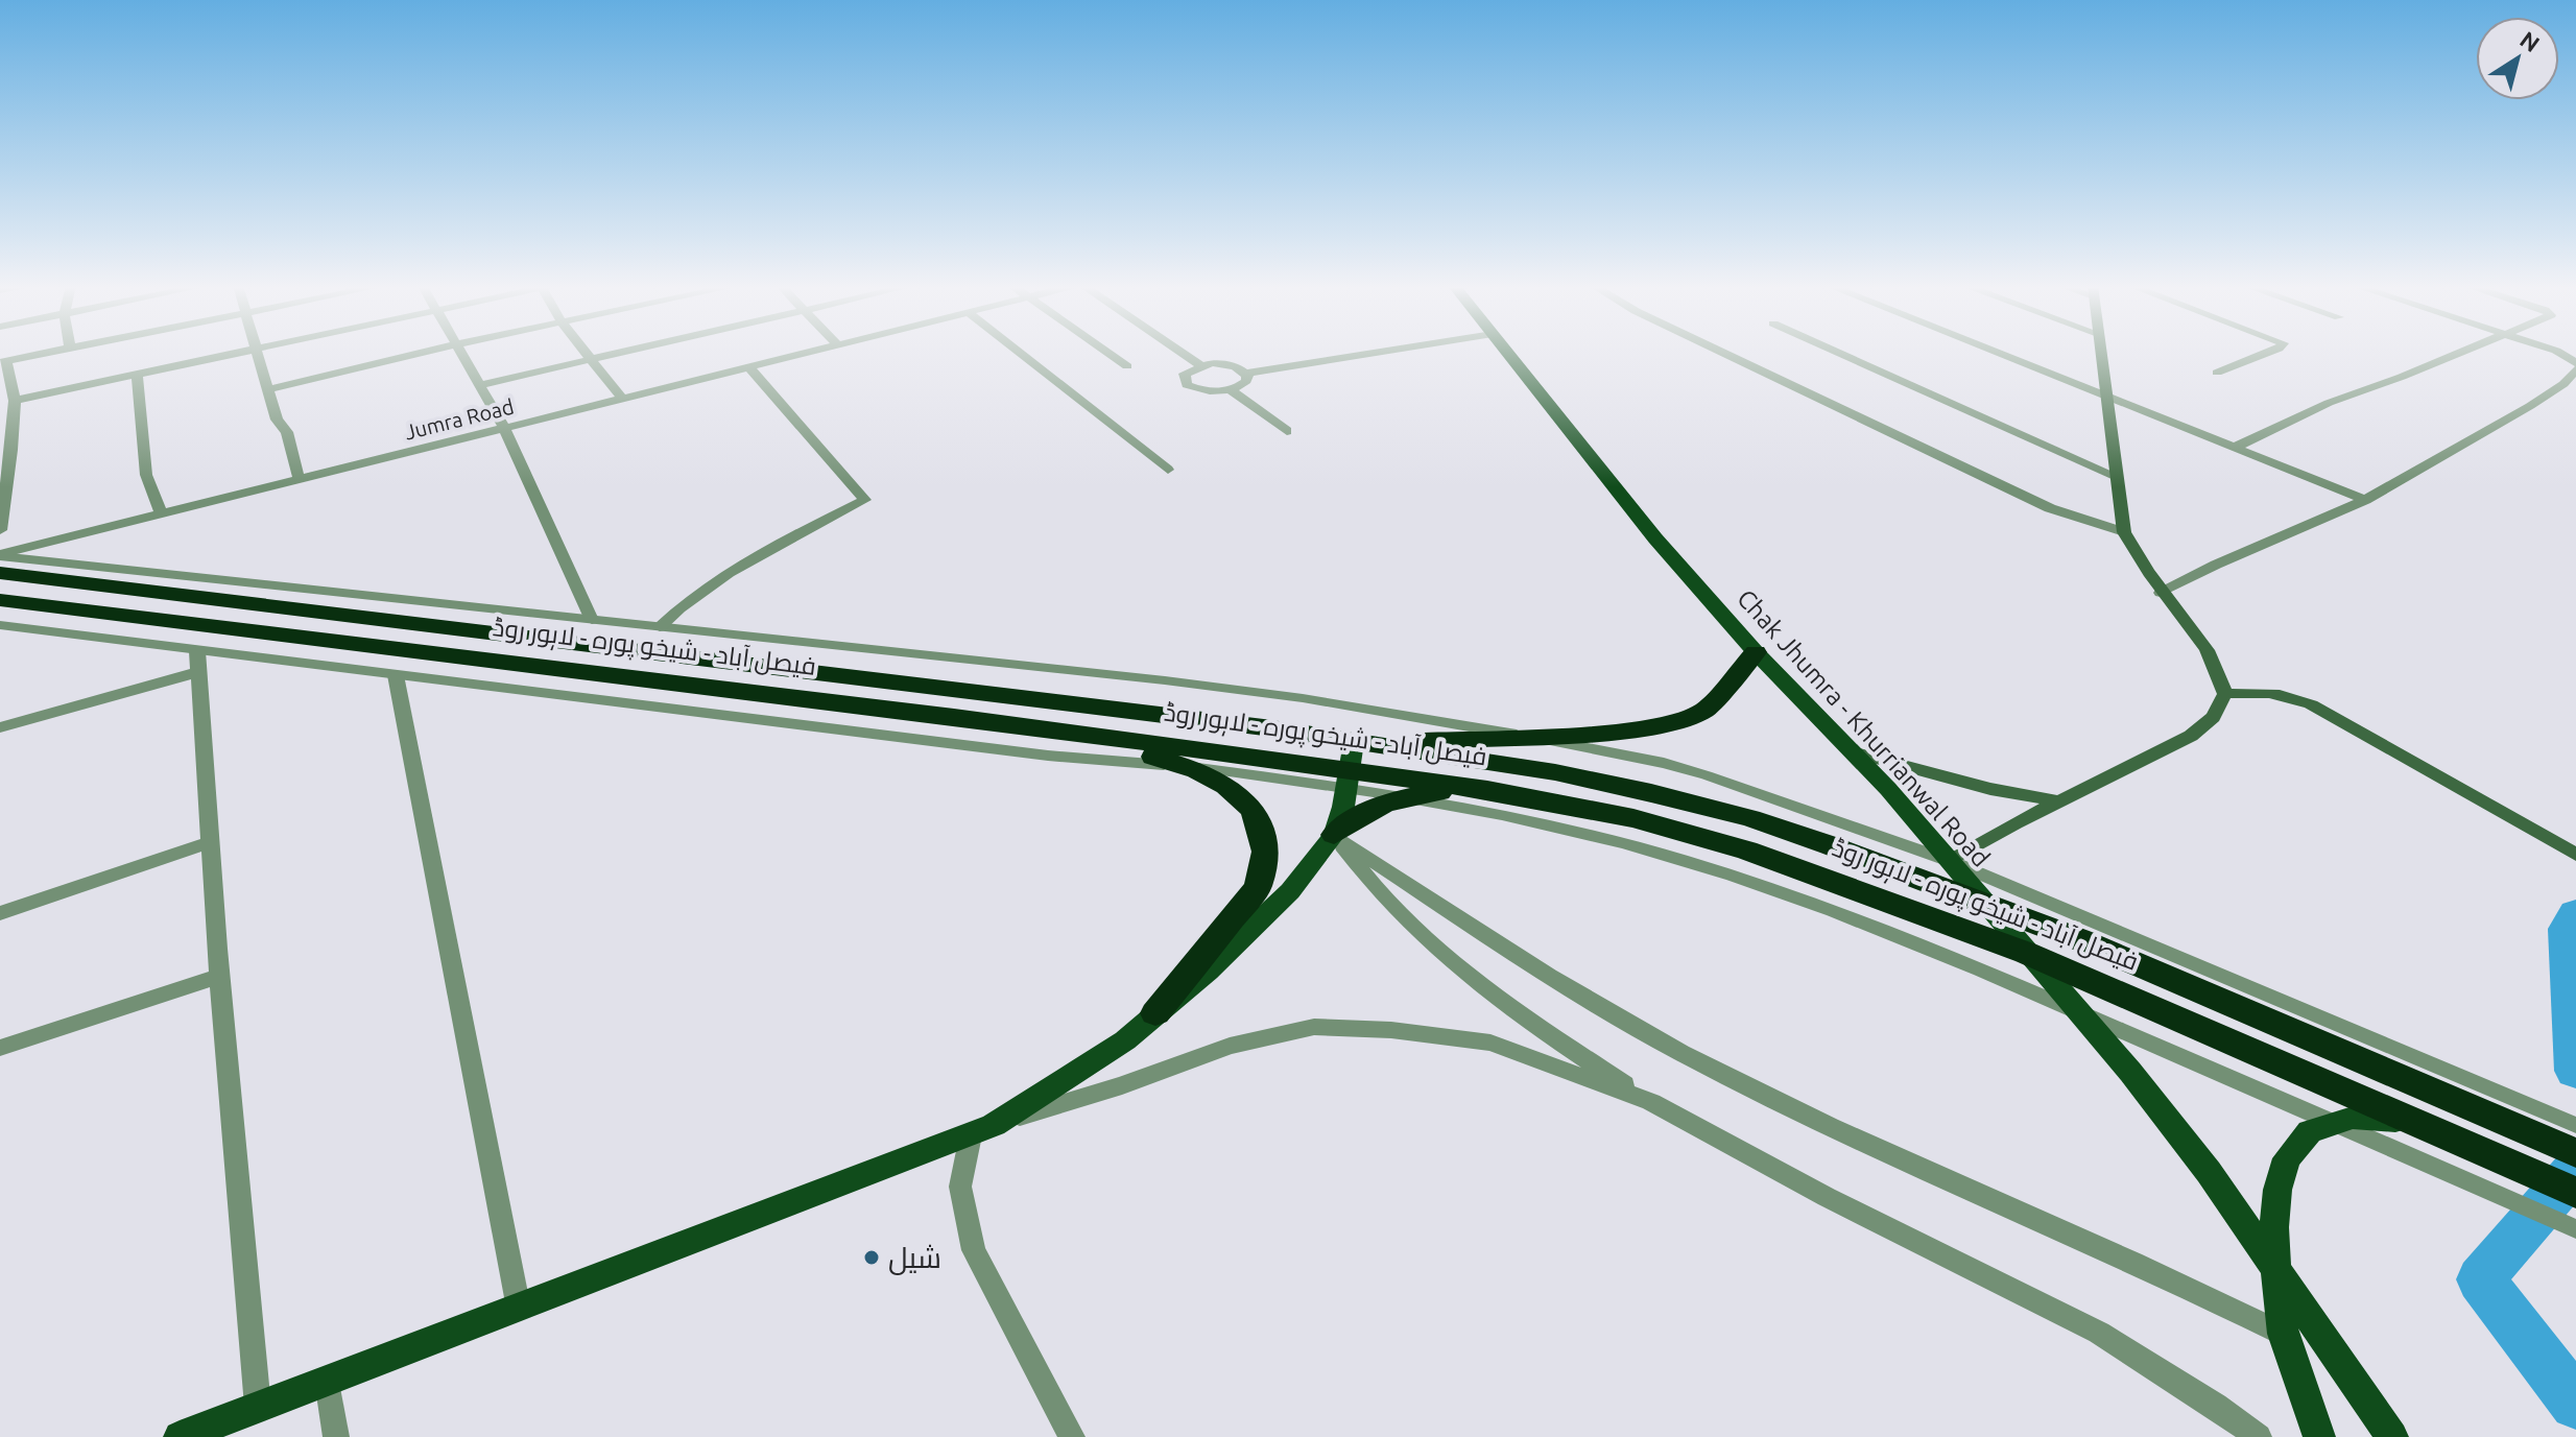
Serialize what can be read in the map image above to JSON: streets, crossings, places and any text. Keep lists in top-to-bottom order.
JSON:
{
  "streets": {
    "highway": ["فیصل آباد - شیخو پورہ - لاہور روڈ"],
    "main road": ["Chak Jhumra - Khurrianwal Road"],
    "street": ["Jumra Road"]
  },
  "crossings": [
    ["فیصل آباد - شیخو پورہ - لاہور روڈ", "Chak Jhumra - Khurrianwal Road"]
  ],
  "places": ["شیل"],
  "north": "top right"
}
